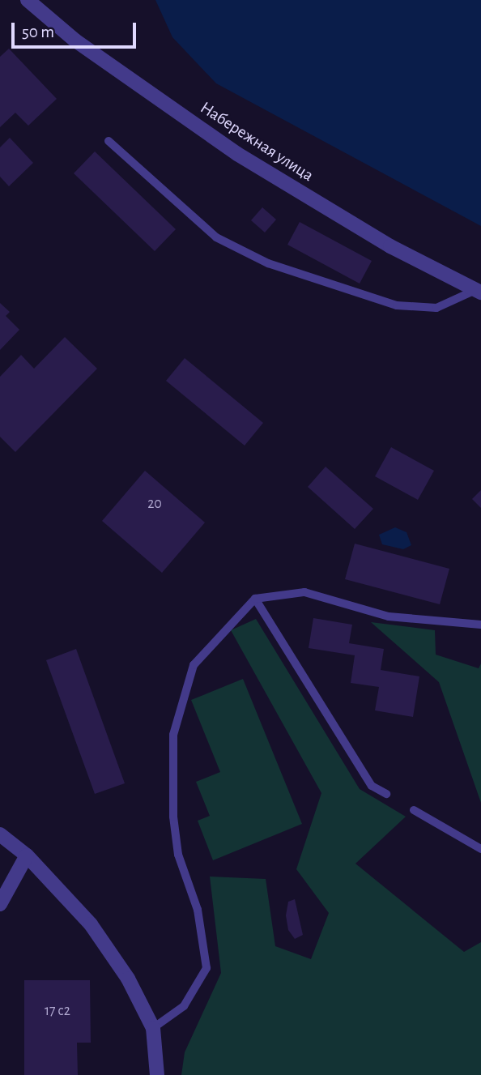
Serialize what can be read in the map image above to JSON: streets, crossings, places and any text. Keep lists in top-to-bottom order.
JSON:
{
  "streets": {
    "street": ["Набережная улица"]
  },
  "house_numbers": ["20", "17 с2"],
  "scale_bar": "50 m"
}
